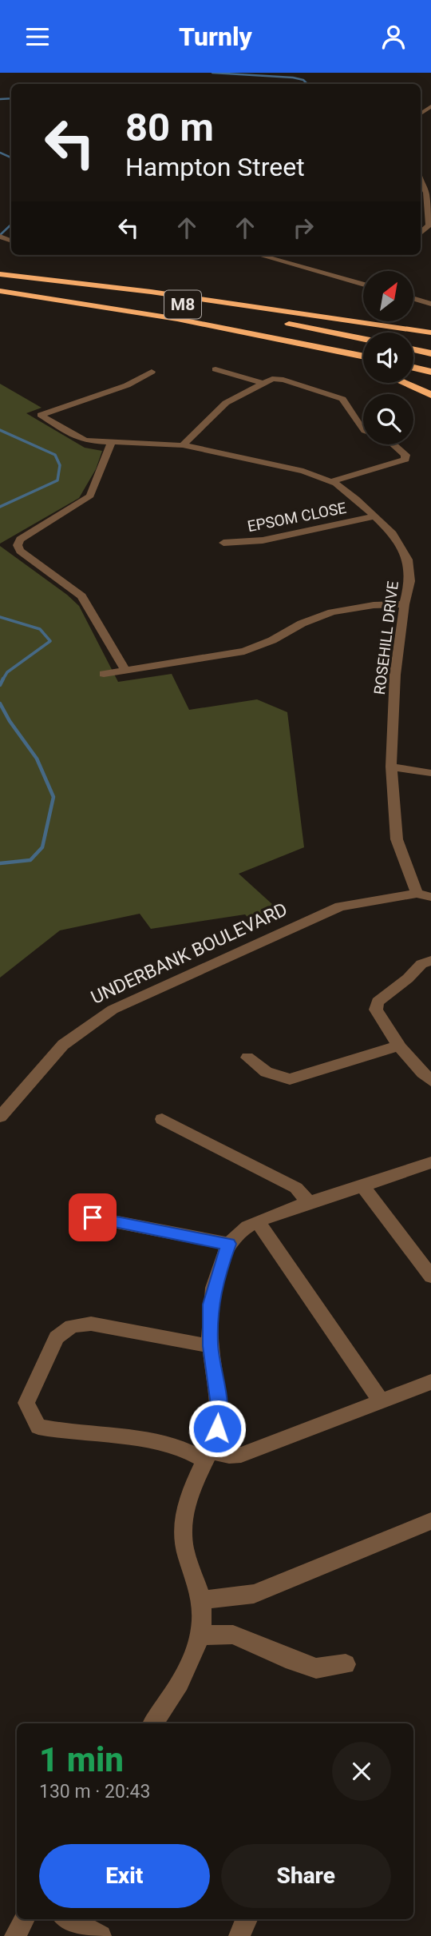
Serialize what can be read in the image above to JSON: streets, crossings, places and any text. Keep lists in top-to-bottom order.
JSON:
{
  "streets": {
    "highway": ["M8"],
    "street": ["EPSOM CLOSE", "ROSEHILL DRIVE", "UNDERBANK BOULEVARD"]
  },
  "crossings": [
    ["EPSOM CLOSE", "ROSEHILL DRIVE"],
    ["ROSEHILL DRIVE", "UNDERBANK BOULEVARD"]
  ],
  "north": "top right",
  "page": {
    "header": "Turnly",
    "turn": ["80 m", "Hampton Street"],
    "heading": ["1 min", "130 m · 20:43"],
    "buttons": ["Exit", "Share"]
  }
}
